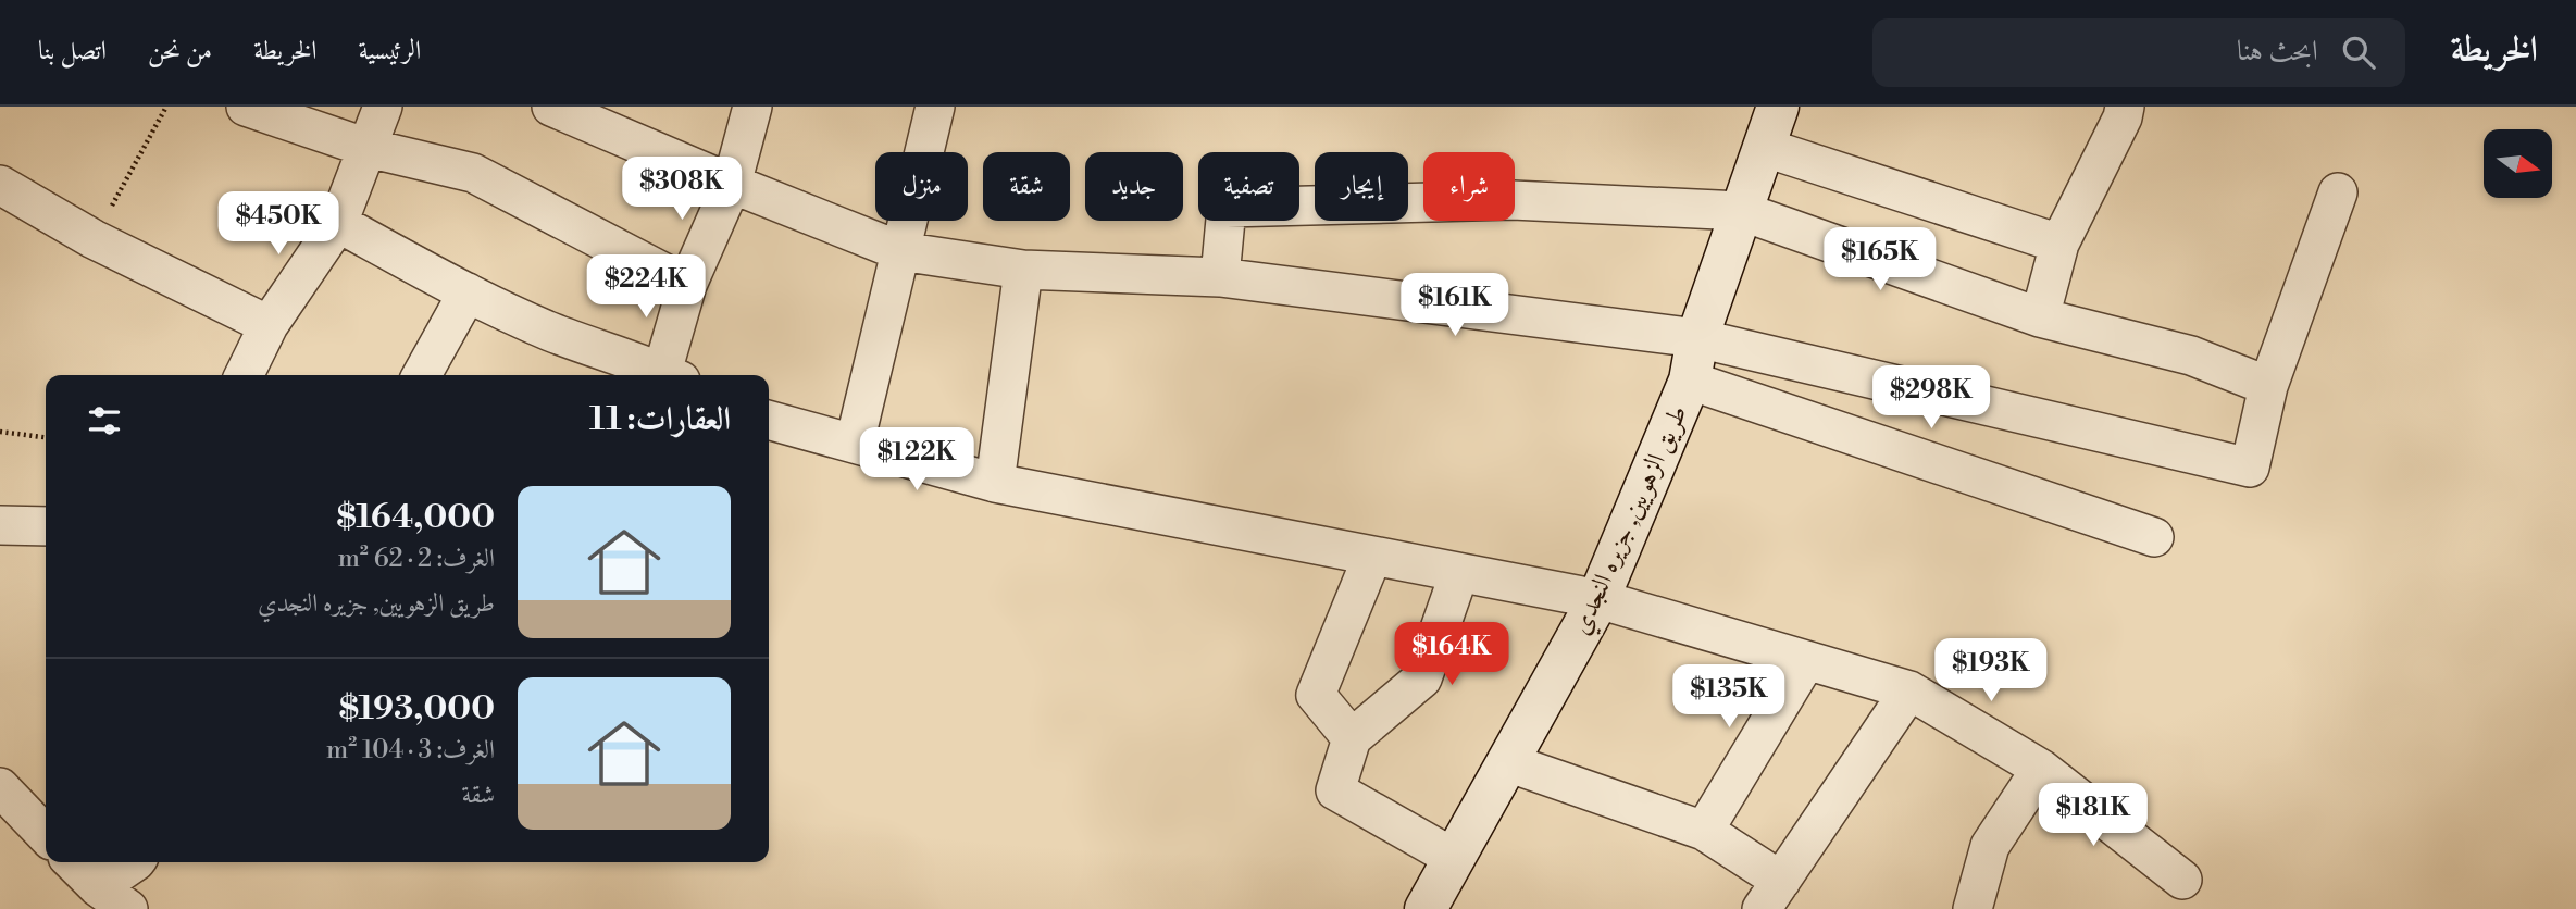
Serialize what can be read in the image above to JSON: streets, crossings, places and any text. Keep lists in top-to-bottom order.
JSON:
{
  "streets": {
    "street": ["طريق الزهويين, جزيره النجدي"]
  },
  "north": "right",
  "page": {
    "header": "الخريطة",
    "search": "ابحث هنا",
    "nav": [
      "الرئيسية",
      "الخريطة",
      "من نحن",
      "اتصل بنا"
    ],
    "chip": [
      "شراء",
      "إيجار",
      "تصفية",
      "جديد",
      "شقة",
      "منزل"
    ],
    "price": [
      "$308K",
      "$450K",
      "$165K",
      "$224K",
      "$161K",
      "$298K",
      "$122K",
      "$164K",
      "$193K",
      "$135K",
      "$181K"
    ],
    "heading": "العقارات: 11",
    "list": [
      {
        "name": "$164,000",
        "note": "الغرف: 2 · 62 m² · طريق الزهويين, جزيره النجدي"
      },
      {
        "name": "$193,000",
        "note": "الغرف: 3 · 104 m² · شقة"
      }
    ]
  }
}
